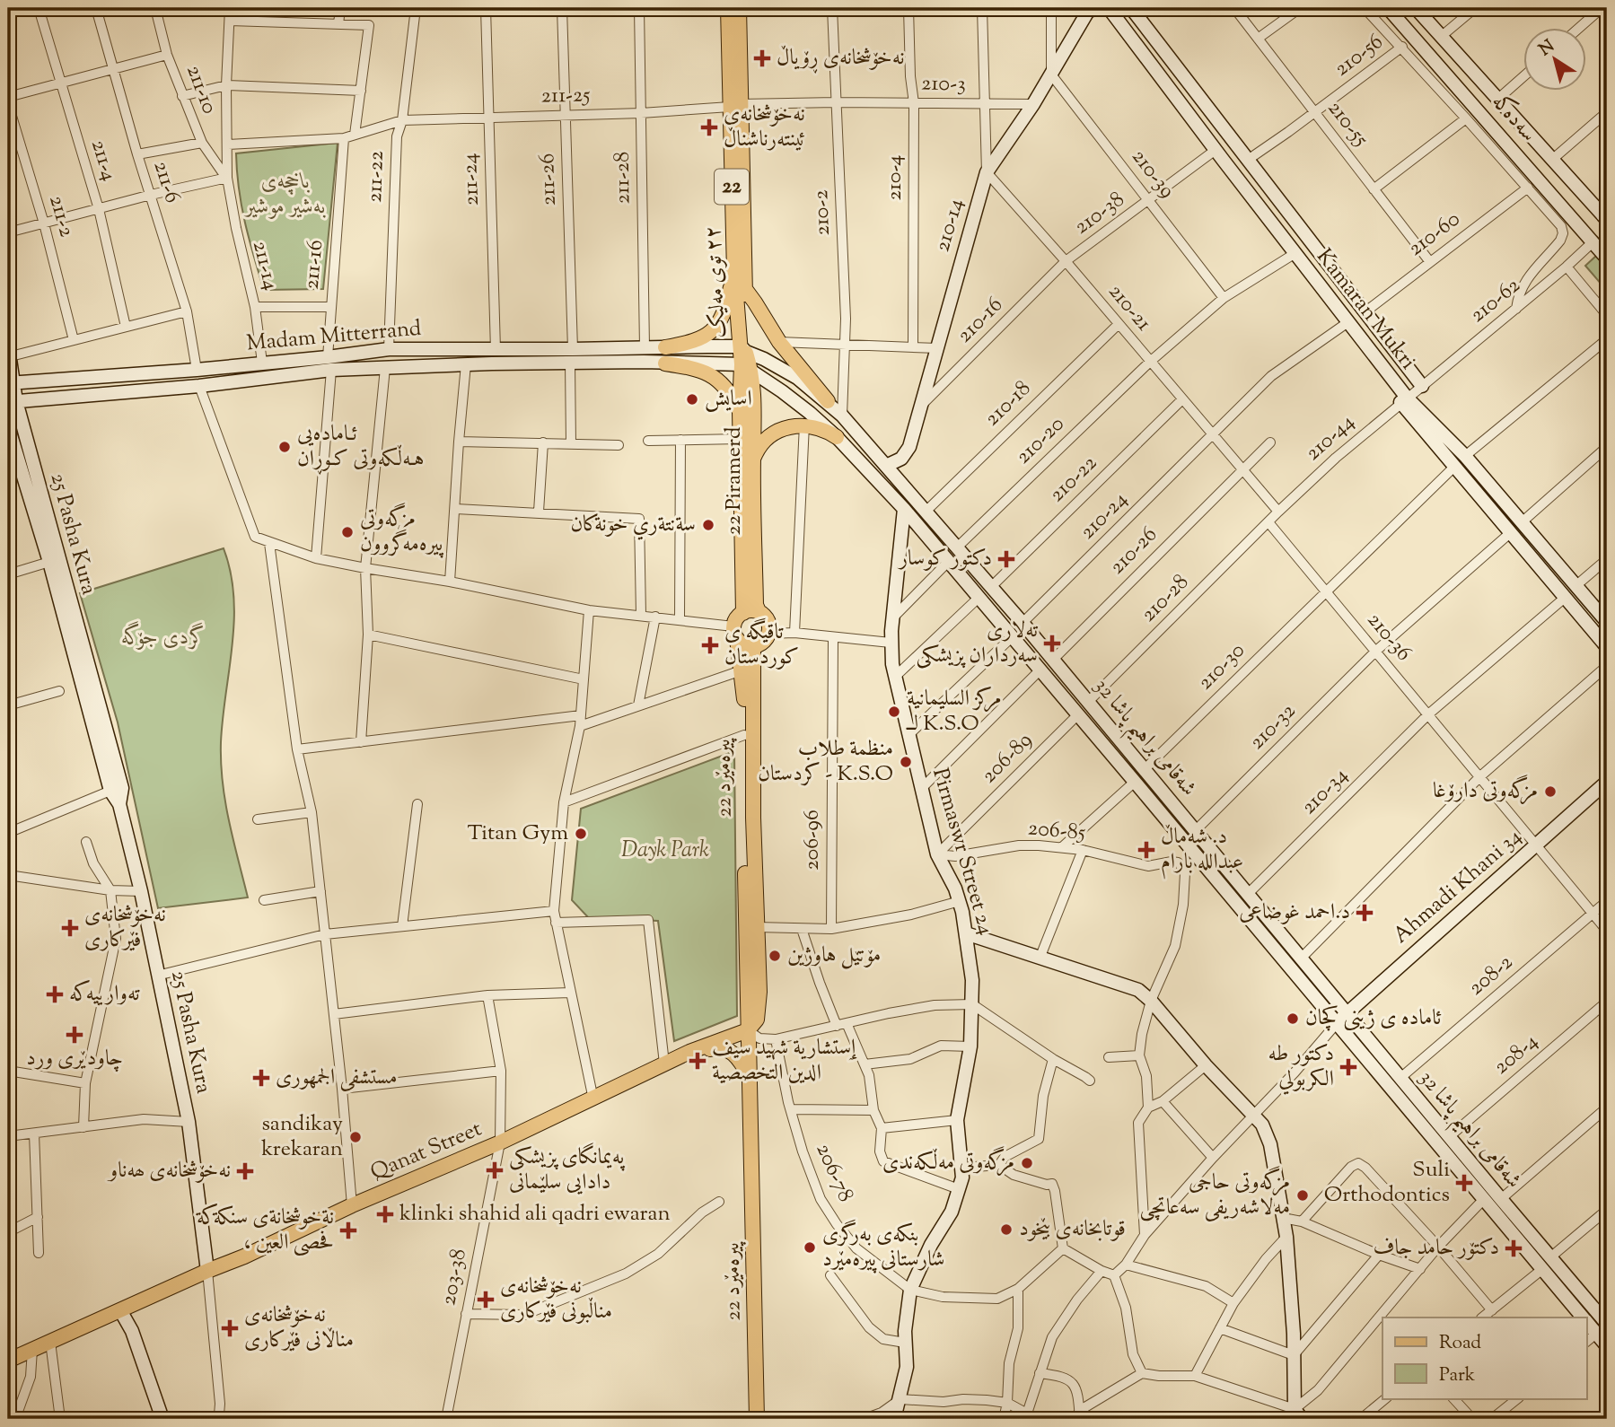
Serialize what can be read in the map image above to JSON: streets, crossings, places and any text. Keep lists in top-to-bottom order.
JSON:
{
  "streets": {
    "main road": [
      "سەدەکە",
      "22",
      "210-14",
      "٢٢ توی مەلیک",
      "Kamaran Mukri",
      "Madam Mitterrand",
      "22 Piramerd",
      "25 Pasha Kura",
      "شەقامی براهیم پاشا 32",
      "22 پیرەمێرد",
      "Pirmaswr Street 24",
      "Ahmadi Khani 34",
      "Qanat Street"
    ],
    "street": [
      "210-56",
      "210-3",
      "211-10",
      "211-25",
      "210-55",
      "211-4",
      "210-39",
      "211-22",
      "211-28",
      "210-4",
      "211-24",
      "211-26",
      "211-6",
      "210-2",
      "210-38",
      "211-2",
      "210-60",
      "211-16",
      "211-14",
      "210-62",
      "210-21",
      "210-16",
      "210-18",
      "210-44",
      "210-20",
      "210-22",
      "210-24",
      "210-26",
      "210-28",
      "210-36",
      "210-30",
      "210-32",
      "206-89",
      "210-34",
      "206-85",
      "206-96",
      "208-2",
      "208-4",
      "206-78",
      "203-38"
    ]
  },
  "crossings": [
    ["210-56", "210-55"],
    ["210-56", "Kamaran Mukri"],
    ["210-3", "211-25"],
    ["210-3", "210-4"],
    ["210-3", "210-2"],
    ["210-3", "210-14"],
    ["210-3", "٢٢ توی مەلیک"],
    ["211-10", "211-14"],
    ["211-25", "211-22"],
    ["211-25", "211-28"],
    ["211-25", "211-24"],
    ["211-25", "211-26"],
    ["211-25", "211-16"],
    ["211-25", "٢٢ توی مەلیک"],
    ["سەدەکە", "210-62"],
    ["210-55", "210-60"],
    ["210-39", "210-38"],
    ["210-39", "210-14"],
    ["210-39", "210-20"],
    ["211-22", "Madam Mitterrand"],
    ["211-28", "Madam Mitterrand"],
    ["211-24", "Madam Mitterrand"],
    ["211-26", "Madam Mitterrand"],
    ["211-6", "Madam Mitterrand"],
    ["210-2", "شەقامی براهیم پاشا 32"],
    ["210-38", "210-21"],
    ["210-38", "Kamaran Mukri"],
    ["210-38", "210-16"],
    ["210-14", "210-21"],
    ["210-14", "210-16"],
    ["210-14", "شەقامی براهیم پاشا 32"],
    ["210-60", "Kamaran Mukri"],
    ["211-16", "Madam Mitterrand"],
    ["211-14", "Madam Mitterrand"],
    ["٢٢ توی مەلیک", "Madam Mitterrand"],
    ["٢٢ توی مەلیک", "22 Piramerd"],
    ["٢٢ توی مەلیک", "شەقامی براهیم پاشا 32"],
    ["210-62", "Kamaran Mukri"],
    ["210-62", "210-44"],
    ["210-21", "210-16"],
    ["210-21", "210-18"],
    ["210-21", "210-44"],
    ["210-21", "210-20"],
    ["210-21", "210-22"],
    ["210-21", "210-24"],
    ["210-21", "210-26"],
    ["Kamaran Mukri", "210-44"],
    ["Kamaran Mukri", "210-20"],
    ["Kamaran Mukri", "210-24"],
    ["Kamaran Mukri", "210-30"],
    ["Kamaran Mukri", "210-32"],
    ["Kamaran Mukri", "210-34"],
    ["Madam Mitterrand", "22 Piramerd"],
    ["Madam Mitterrand", "25 Pasha Kura"],
    ["Madam Mitterrand", "شەقامی براهیم پاشا 32"],
    ["210-18", "شەقامی براهیم پاشا 32"],
    ["210-44", "210-28"],
    ["210-44", "210-36"],
    ["210-20", "شەقامی براهیم پاشا 32"],
    ["210-22", "شەقامی براهیم پاشا 32"],
    ["22 Piramerd", "شەقامی براهیم پاشا 32"],
    ["22 Piramerd", "22 پیرەمێرد"],
    ["210-24", "شەقامی براهیم پاشا 32"],
    ["25 Pasha Kura", "Qanat Street"],
    ["210-26", "شەقامی براهیم پاشا 32"],
    ["210-28", "210-36"],
    ["210-28", "شەقامی براهیم پاشا 32"],
    ["210-36", "210-30"],
    ["210-36", "210-32"],
    ["210-36", "210-34"],
    ["210-36", "Ahmadi Khani 34"],
    ["210-36", "208-2"],
    ["210-30", "شەقامی براهیم پاشا 32"],
    ["210-32", "شەقامی براهیم پاشا 32"],
    ["شەقامی براهیم پاشا 32", "206-89"],
    ["شەقامی براهیم پاشا 32", "210-34"],
    ["شەقامی براهیم پاشا 32", "Pirmaswr Street 24"],
    ["شەقامی براهیم پاشا 32", "Ahmadi Khani 34"],
    ["شەقامی براهیم پاشا 32", "208-2"],
    ["شەقامی براهیم پاشا 32", "208-4"],
    ["206-89", "206-85"],
    ["206-89", "Pirmaswr Street 24"],
    ["22 پیرەمێرد", "Qanat Street"],
    ["206-85", "Pirmaswr Street 24"],
    ["Pirmaswr Street 24", "206-78"],
    ["Qanat Street", "203-38"]
  ],
  "parks": ["باخچەی بەشیر موشیر", "گردی جۆگە", "Dayk Park"],
  "places": {
    "health": [
      "نەخۆشخانەی ڕۆیاڵ",
      "نەخۆشخانەی ئینتەرناشناڵ",
      "دكتور كوسار",
      "تەلاری سەرداران پزیشکی",
      "تاقيگه ى كوردستان",
      "د. شەماڵ عبداللە بارام",
      "د.احمد غوضاعی",
      "نەخۆشخانەی فێرکاری",
      "تەوارییەکە",
      "چاودێری ورد",
      "ٳستشارية شهيد سیف الدين التخصصية",
      "دكتور طه الكربولي",
      "مستشفى الجمهورى",
      "پەیمانگای پزیشکی دادایی سلێمانی",
      "نەخۆشخانەی ھەناو",
      "Suli Orthodontics",
      "klinki shahid ali qadri ewaran",
      "نةخوشخانةى سنكةكة ، فحصى العين",
      "دکتۆر حامد جاف",
      "نەخۆشخانەی مناڵبونی فێرکاری",
      "نەخۆشخانەی مناڵانی فێركاری"
    ],
    "other": [
      "اسايش",
      "ئـامادەیی هـەڵکەوتی کـوڕان",
      "سةنتةري خونةكان",
      "مزگەوتی پیرەمەگروون",
      "مرکز السلیمانیة لــ K.S.O",
      "منظمة طلاب كردستان - K.S.O",
      "مزگەوتی دارۆغا",
      "Titan Gym",
      "مۆتێل هاوژین",
      "ئاماده ى ژينى كچان",
      "sandikay krekaran",
      "مزگەوتی مەڵکەندی",
      "مزگەوتی حاجی مەلاشەریفی سەعاتچی",
      "قوتابخانەی بێخود",
      "بنکەی بەرگری شارستانی پیرەمێرد"
    ]
  },
  "legend": ["Road", "Park"],
  "north": "top left"
}
